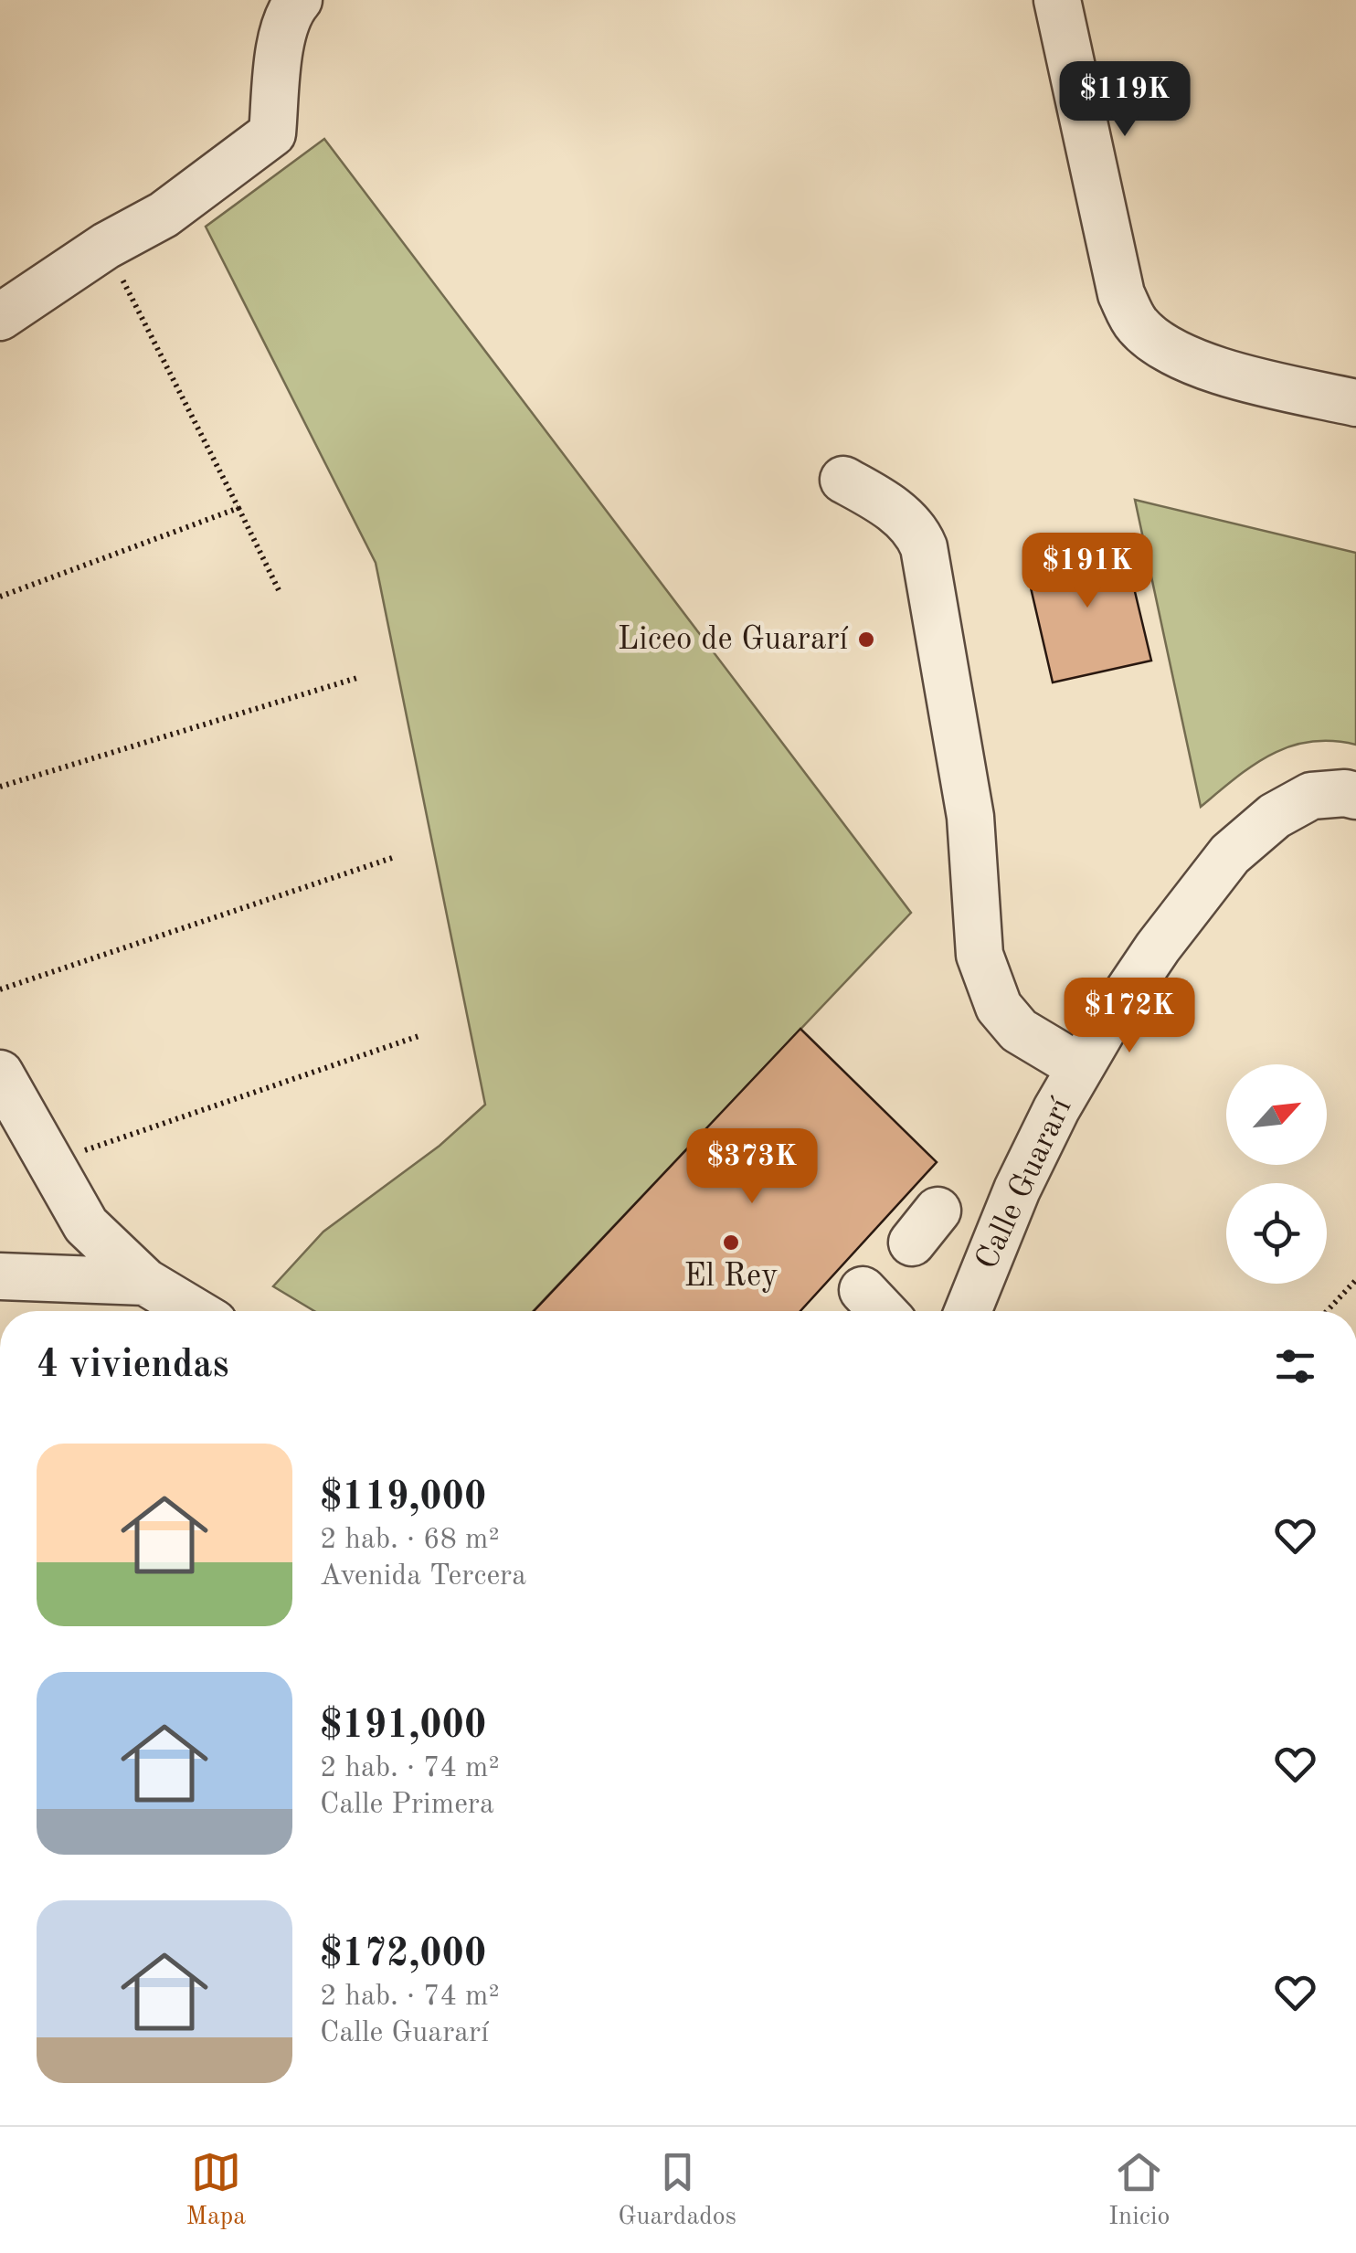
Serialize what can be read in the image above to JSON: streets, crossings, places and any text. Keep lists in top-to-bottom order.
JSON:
{
  "streets": {
    "street": ["Calle Guararí"]
  },
  "places": ["Liceo de Guararí", "El Rey"],
  "north": "top right",
  "page": {
    "price": [
      "$119K",
      "$191K",
      "$172K",
      "$373K"
    ],
    "heading": "4 viviendas",
    "list": [
      {
        "name": "$119,000",
        "note": "2 hab. · 68 m² · Avenida Tercera"
      },
      {
        "name": "$191,000",
        "note": "2 hab. · 74 m² · Calle Primera"
      },
      {
        "name": "$172,000",
        "note": "2 hab. · 74 m² · Calle Guararí"
      }
    ],
    "tabs": ["Mapa", "Guardados", "Inicio"]
  }
}
